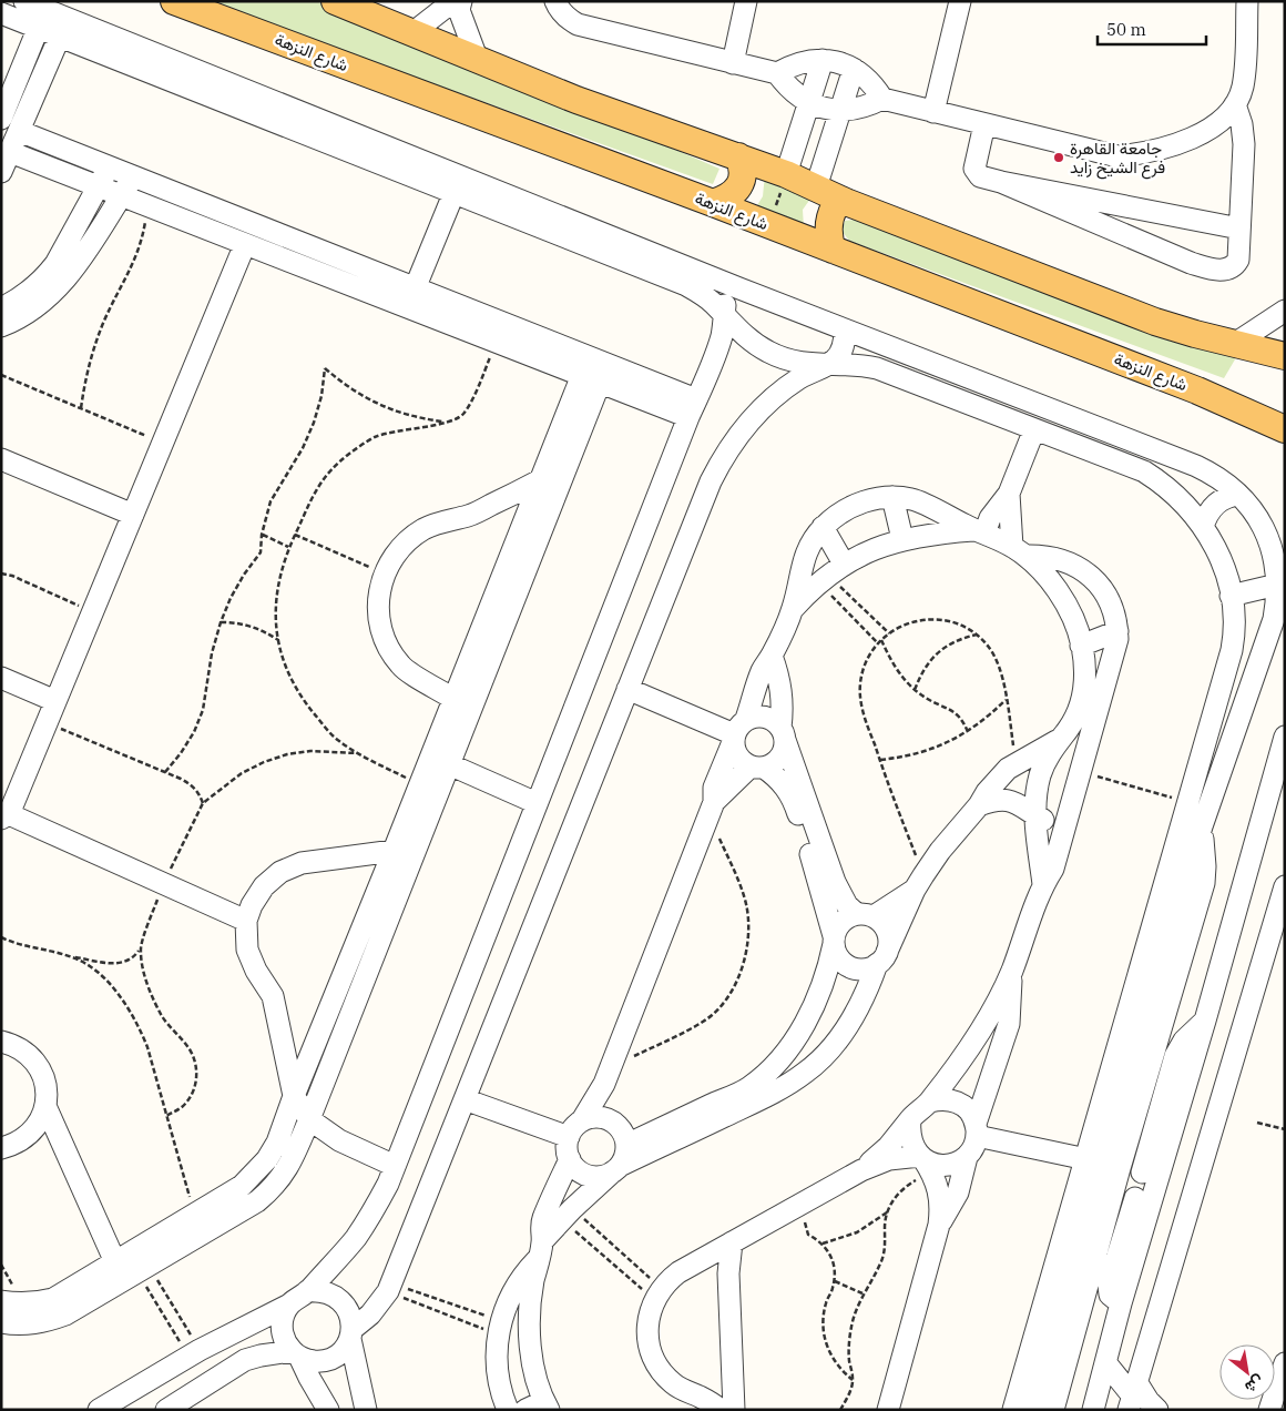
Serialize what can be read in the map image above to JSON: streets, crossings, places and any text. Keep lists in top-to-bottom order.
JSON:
{
  "streets": {
    "main road": ["شارع النزهة"]
  },
  "places": ["جامعة القاهرة فرع الشيخ زايد"],
  "scale_bar": "50 m",
  "north": "bottom right"
}
